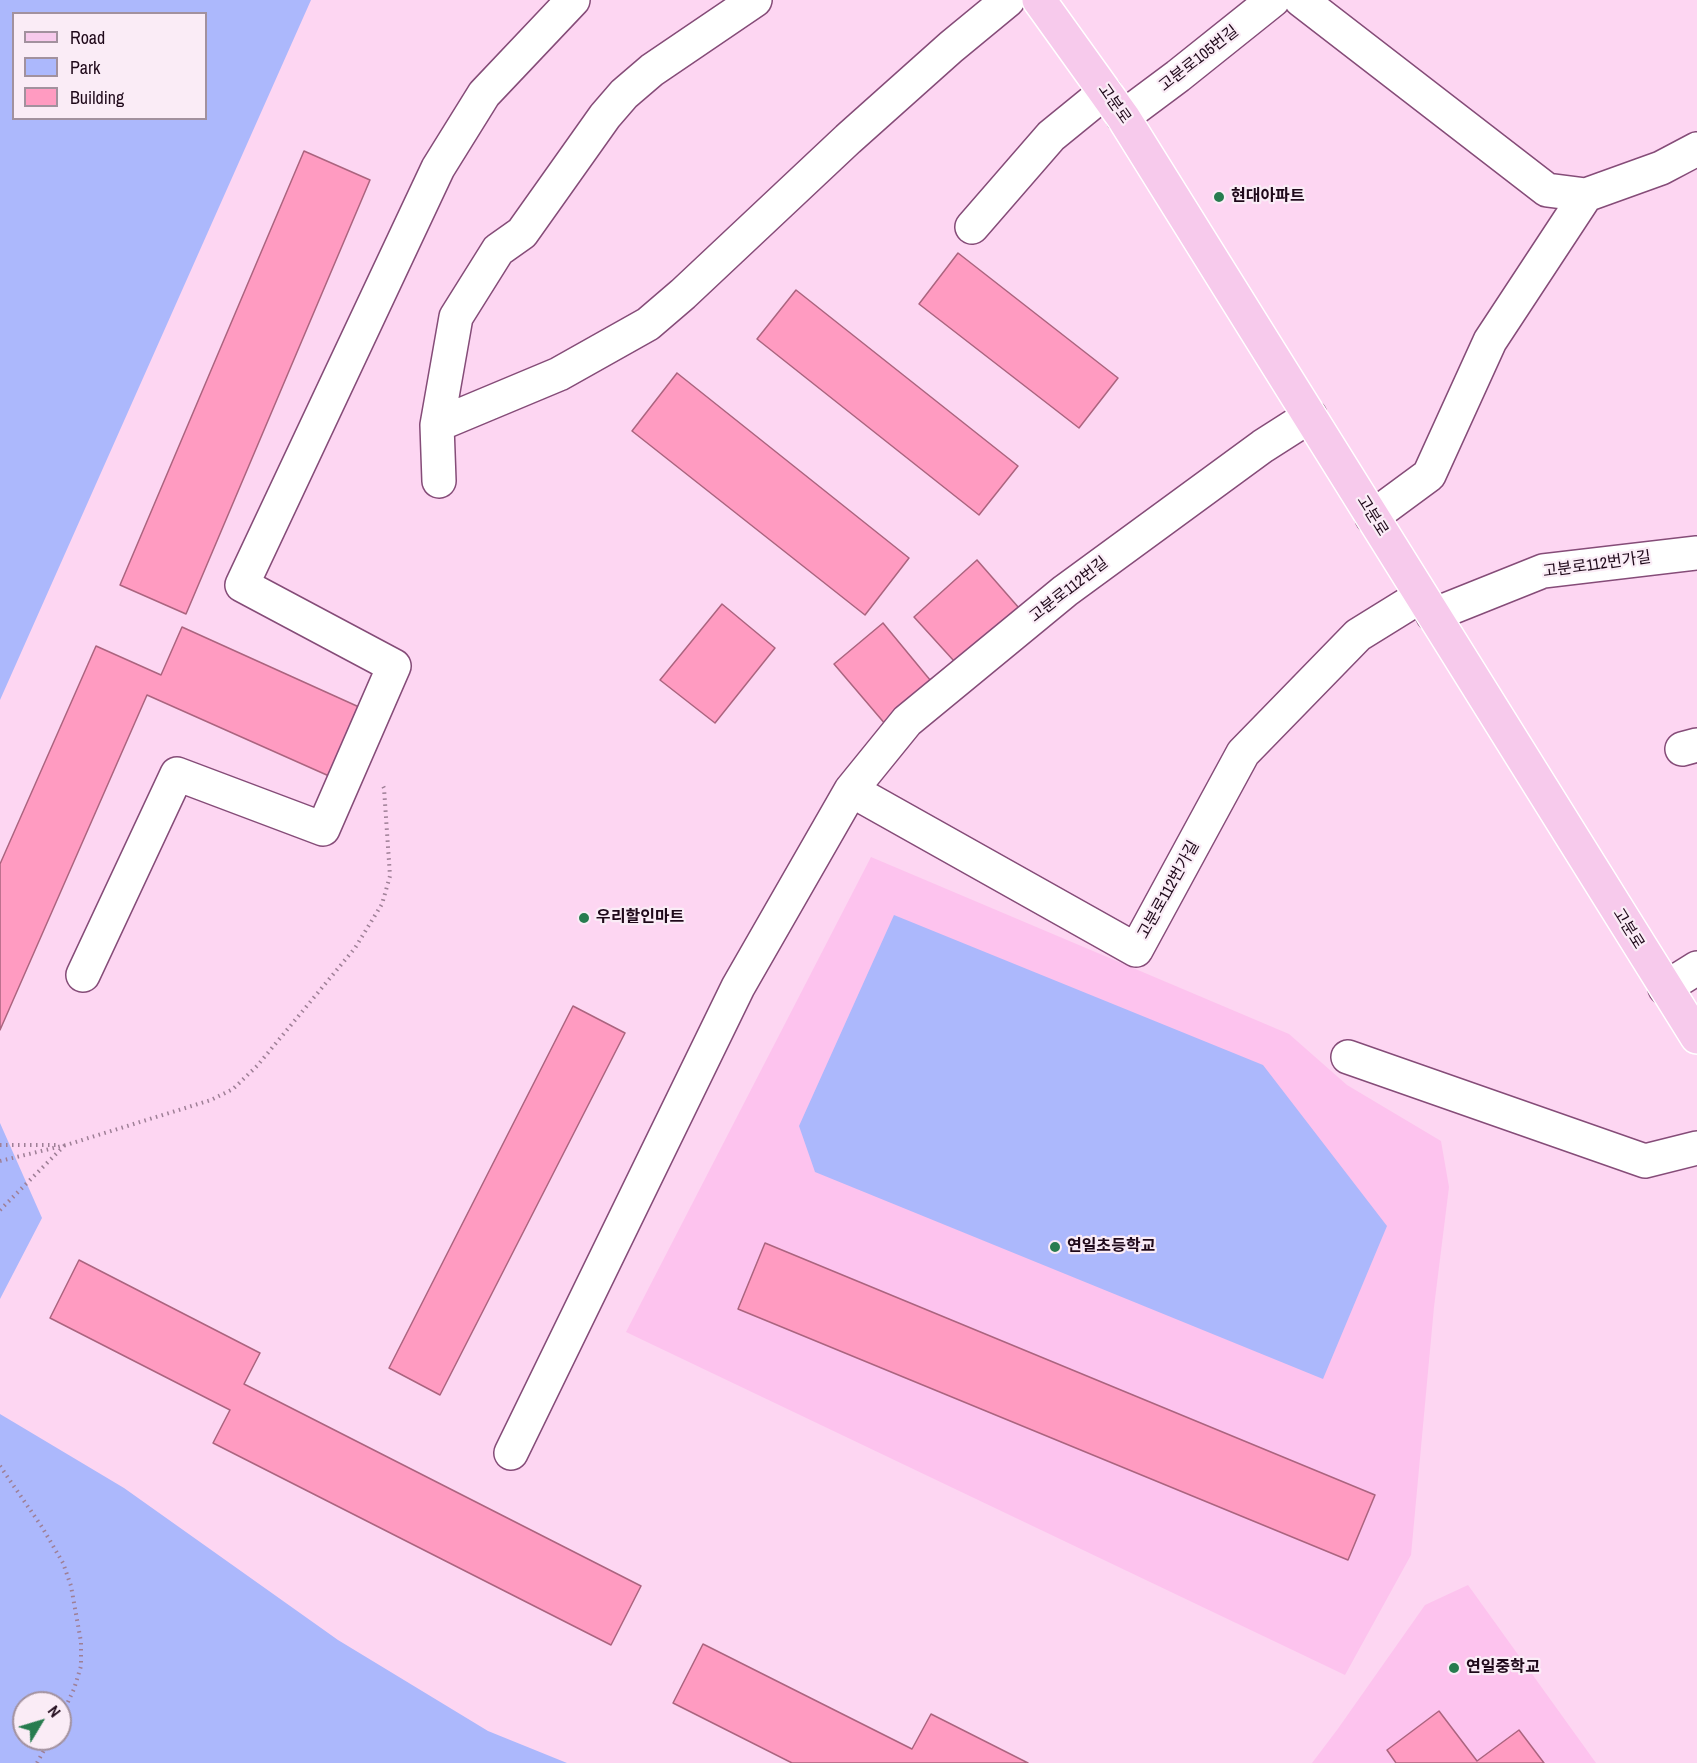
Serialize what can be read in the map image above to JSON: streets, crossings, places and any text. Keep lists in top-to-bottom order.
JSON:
{
  "streets": {
    "main road": ["고분로"],
    "street": ["고분로105번길", "고분로112번가길", "고분로112번길"]
  },
  "crossings": [
    ["고분로105번길", "고분로"],
    ["고분로", "고분로112번가길"],
    ["고분로", "고분로112번길"],
    ["고분로112번가길", "고분로112번길"]
  ],
  "places": [
    "현대아파트",
    "우리할인마트",
    "연일초등학교",
    "연일중학교"
  ],
  "legend": ["Road", "Park", "Building"],
  "north": "top right"
}
